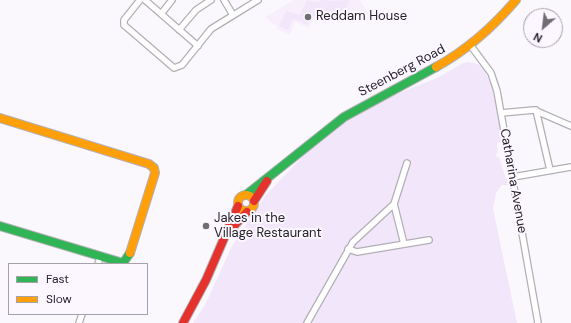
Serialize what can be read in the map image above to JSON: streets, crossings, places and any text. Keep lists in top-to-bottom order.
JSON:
{
  "streets": {
    "main road": ["Steenberg Road"],
    "street": ["Catharina Avenue"]
  },
  "crossings": [
    ["Steenberg Road", "Catharina Avenue"]
  ],
  "places": ["Reddam House", "Jakes in the Village Restaurant"],
  "legend": ["Fast", "Slow"],
  "north": "bottom left"
}
